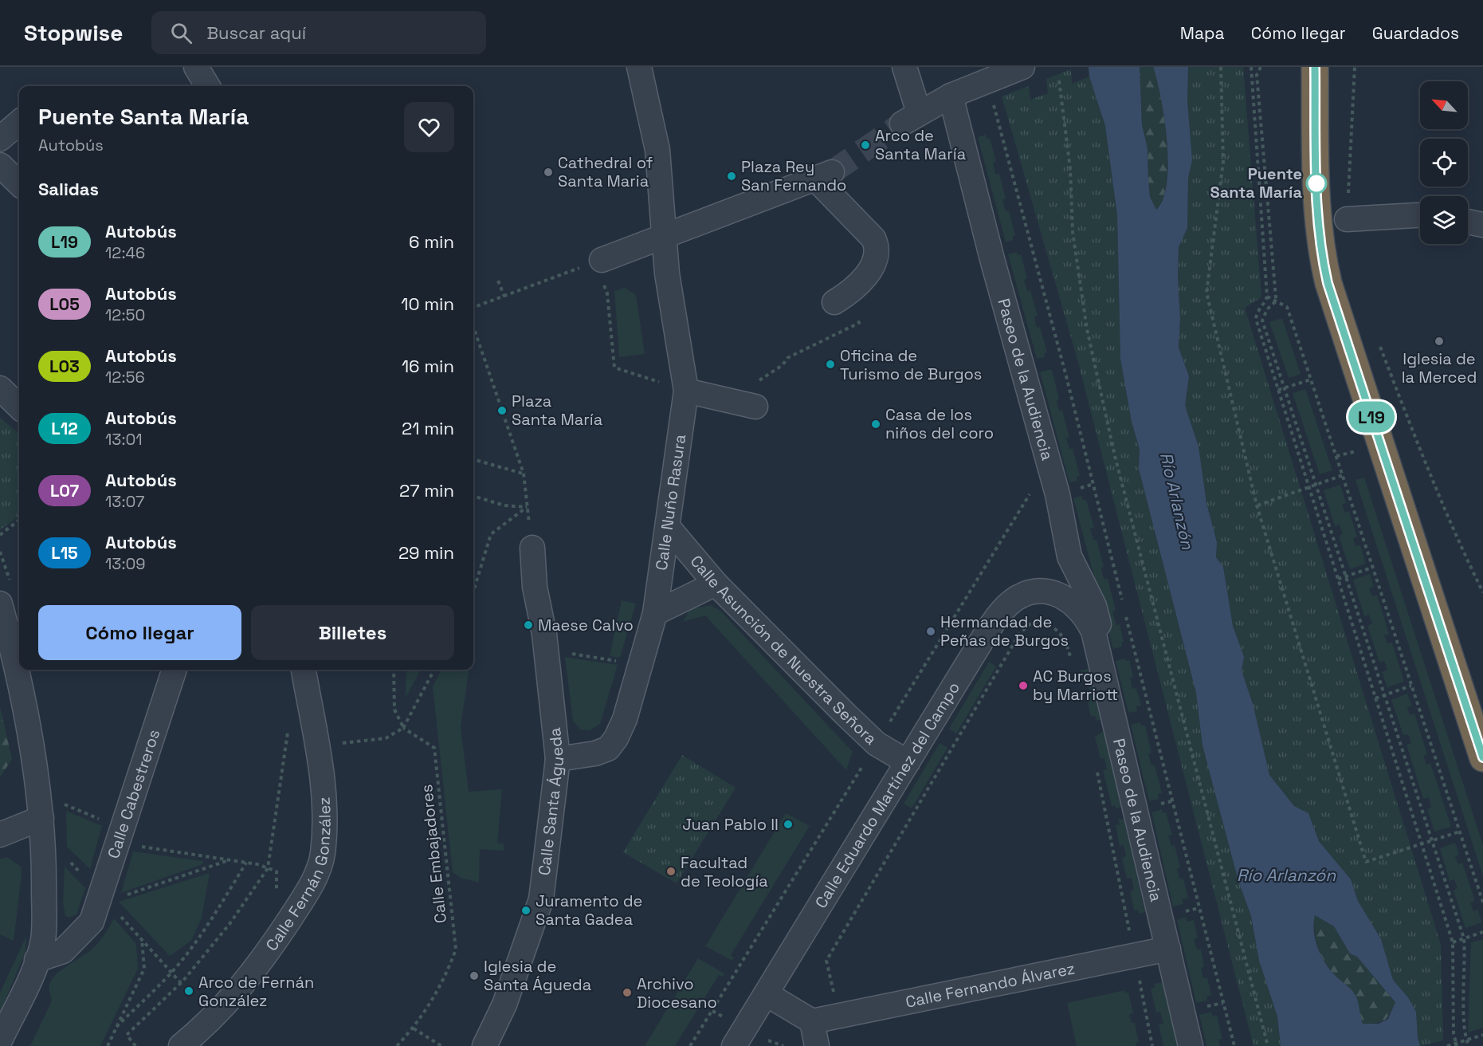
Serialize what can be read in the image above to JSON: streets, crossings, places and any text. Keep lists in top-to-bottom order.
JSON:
{
  "streets": {
    "street": [
      "Paseo de la Audiencia",
      "Calle Nuño Rasura",
      "Calle Asunción de Nuestra Señora",
      "Calle Cabestreros",
      "Calle Eduardo Martínez del Campo",
      "Calle Santa Águeda",
      "Calle Fernán González",
      "Calle Fernando Álvarez"
    ],
    "path": ["Calle Embajadores"]
  },
  "crossings": [
    ["Paseo de la Audiencia", "Calle Eduardo Martínez del Campo"],
    ["Paseo de la Audiencia", "Calle Fernando Álvarez"],
    ["Calle Nuño Rasura", "Calle Asunción de Nuestra Señora"],
    ["Calle Nuño Rasura", "Calle Santa Águeda"],
    ["Calle Asunción de Nuestra Señora", "Calle Eduardo Martínez del Campo"]
  ],
  "water": ["Río Arlanzón"],
  "places": [
    "Arco de Santa María",
    "Cathedral of Santa Maria",
    "Plaza Rey San Fernando",
    "Puente Santa María",
    "Iglesia de la Merced",
    "Oficina de Turismo de Burgos",
    "Plaza Santa María",
    "Casa de los niños del coro",
    "Maese Calvo",
    "Hermandad de Peñas de Burgos",
    "AC Burgos by Marriott",
    "Juan Pablo II",
    "Facultad de Teología",
    "Juramento de Santa Gadea",
    "Iglesia de Santa Águeda",
    "Arco de Fernán González",
    "Archivo Diocesano"
  ],
  "lines": ["bus line L19"],
  "north": "top left",
  "page": {
    "header": "Stopwise",
    "search": "Buscar aquí",
    "nav": ["Mapa", "Cómo llegar", "Guardados"],
    "on_map": "L19",
    "heading": [
      ["Puente Santa María", "Autobús"],
      "Salidas"
    ],
    "list": [
      {
        "mark": "L19",
        "name": "Autobús",
        "note": "12:46",
        "value": "6 min"
      },
      {
        "mark": "L05",
        "name": "Autobús",
        "note": "12:50",
        "value": "10 min"
      },
      {
        "mark": "L03",
        "name": "Autobús",
        "note": "12:56",
        "value": "16 min"
      },
      {
        "mark": "L12",
        "name": "Autobús",
        "note": "13:01",
        "value": "21 min"
      },
      {
        "mark": "L07",
        "name": "Autobús",
        "note": "13:07",
        "value": "27 min"
      },
      {
        "mark": "L15",
        "name": "Autobús",
        "note": "13:09",
        "value": "29 min"
      }
    ],
    "buttons": ["Cómo llegar", "Billetes"]
  }
}
